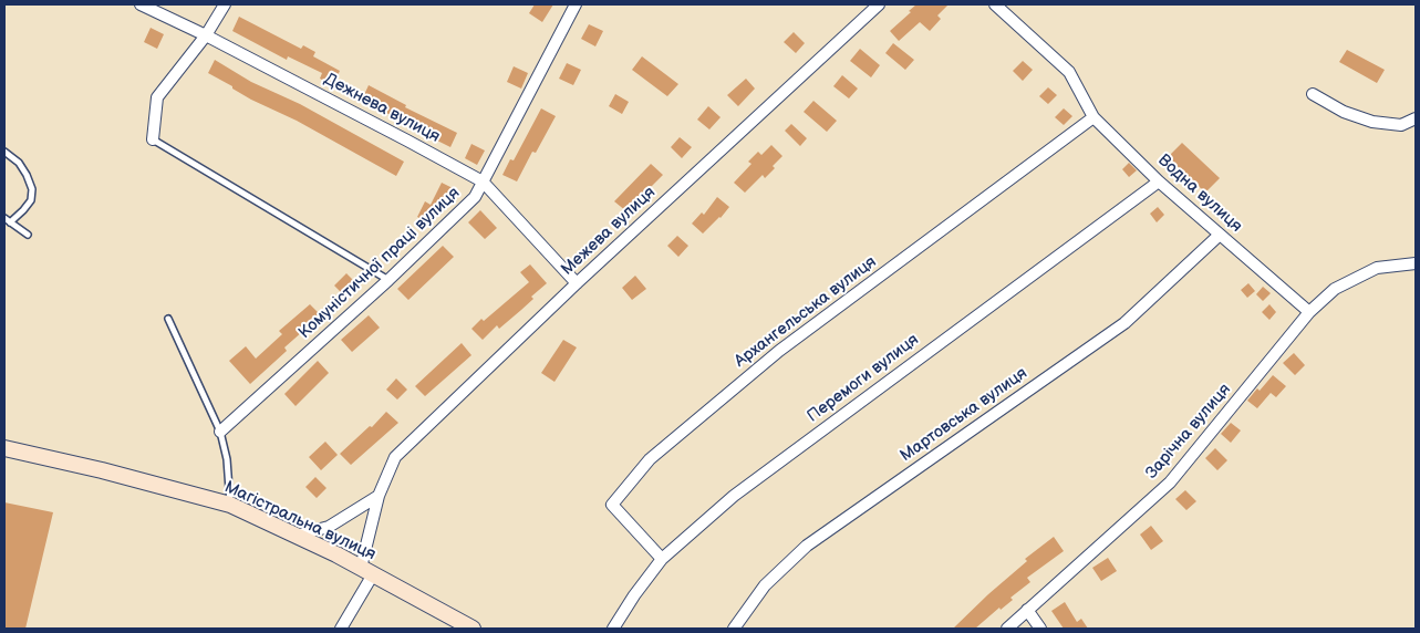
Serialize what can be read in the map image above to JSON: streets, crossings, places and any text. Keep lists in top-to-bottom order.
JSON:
{
  "streets": {
    "main road": ["Магістральна вулиця"],
    "street": [
      "Дежнева вулиця",
      "Водна вулиця",
      "Межева вулиця",
      "Комуністичної праці вулиця",
      "Архангельська вулиця",
      "Перемоги вулиця",
      "Мартовська вулиця",
      "Зарічна вулиця"
    ]
  },
  "crossings": [
    ["Дежнева вулиця", "Межева вулиця"],
    ["Дежнева вулиця", "Комуністичної праці вулиця"],
    ["Водна вулиця", "Архангельська вулиця"],
    ["Водна вулиця", "Перемоги вулиця"],
    ["Водна вулиця", "Мартовська вулиця"],
    ["Водна вулиця", "Зарічна вулиця"],
    ["Межева вулиця", "Магістральна вулиця"],
    ["Архангельська вулиця", "Перемоги вулиця"]
  ]
}
